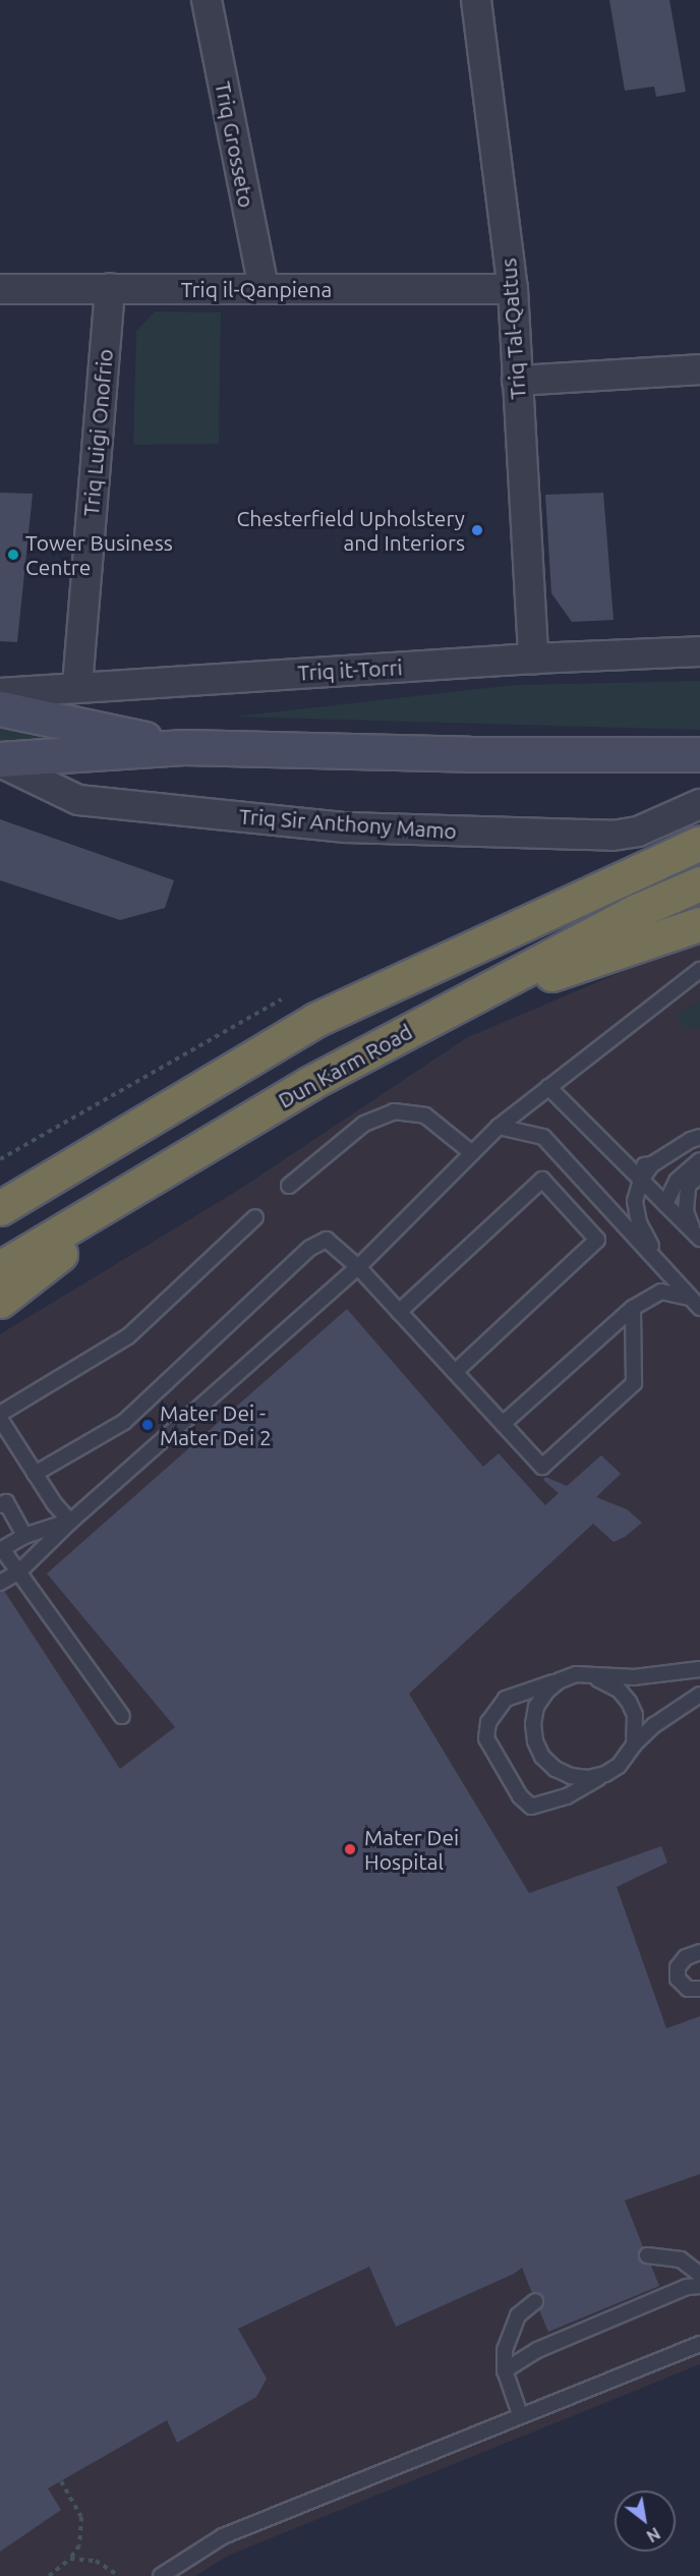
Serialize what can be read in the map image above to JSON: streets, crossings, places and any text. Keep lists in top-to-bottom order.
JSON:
{
  "streets": {
    "highway": ["Dun Karm Road"],
    "main road": ["Triq Sir Anthony Mamo"],
    "street": [
      "Triq Grosseto",
      "Triq il-Qanpiena",
      "Triq Tal-Qattus",
      "Triq Luigi Onofrio",
      "Triq it-Torri"
    ]
  },
  "crossings": [
    ["Triq Grosseto", "Triq il-Qanpiena"],
    ["Triq il-Qanpiena", "Triq Tal-Qattus"],
    ["Triq il-Qanpiena", "Triq Luigi Onofrio"],
    ["Triq Tal-Qattus", "Triq it-Torri"],
    ["Triq Luigi Onofrio", "Triq it-Torri"]
  ],
  "places": [
    "Chesterfield Upholstery and Interiors",
    "Tower Business Centre",
    "Mater Dei - Mater Dei 2",
    "Mater Dei Hospital"
  ],
  "north": "bottom right"
}
